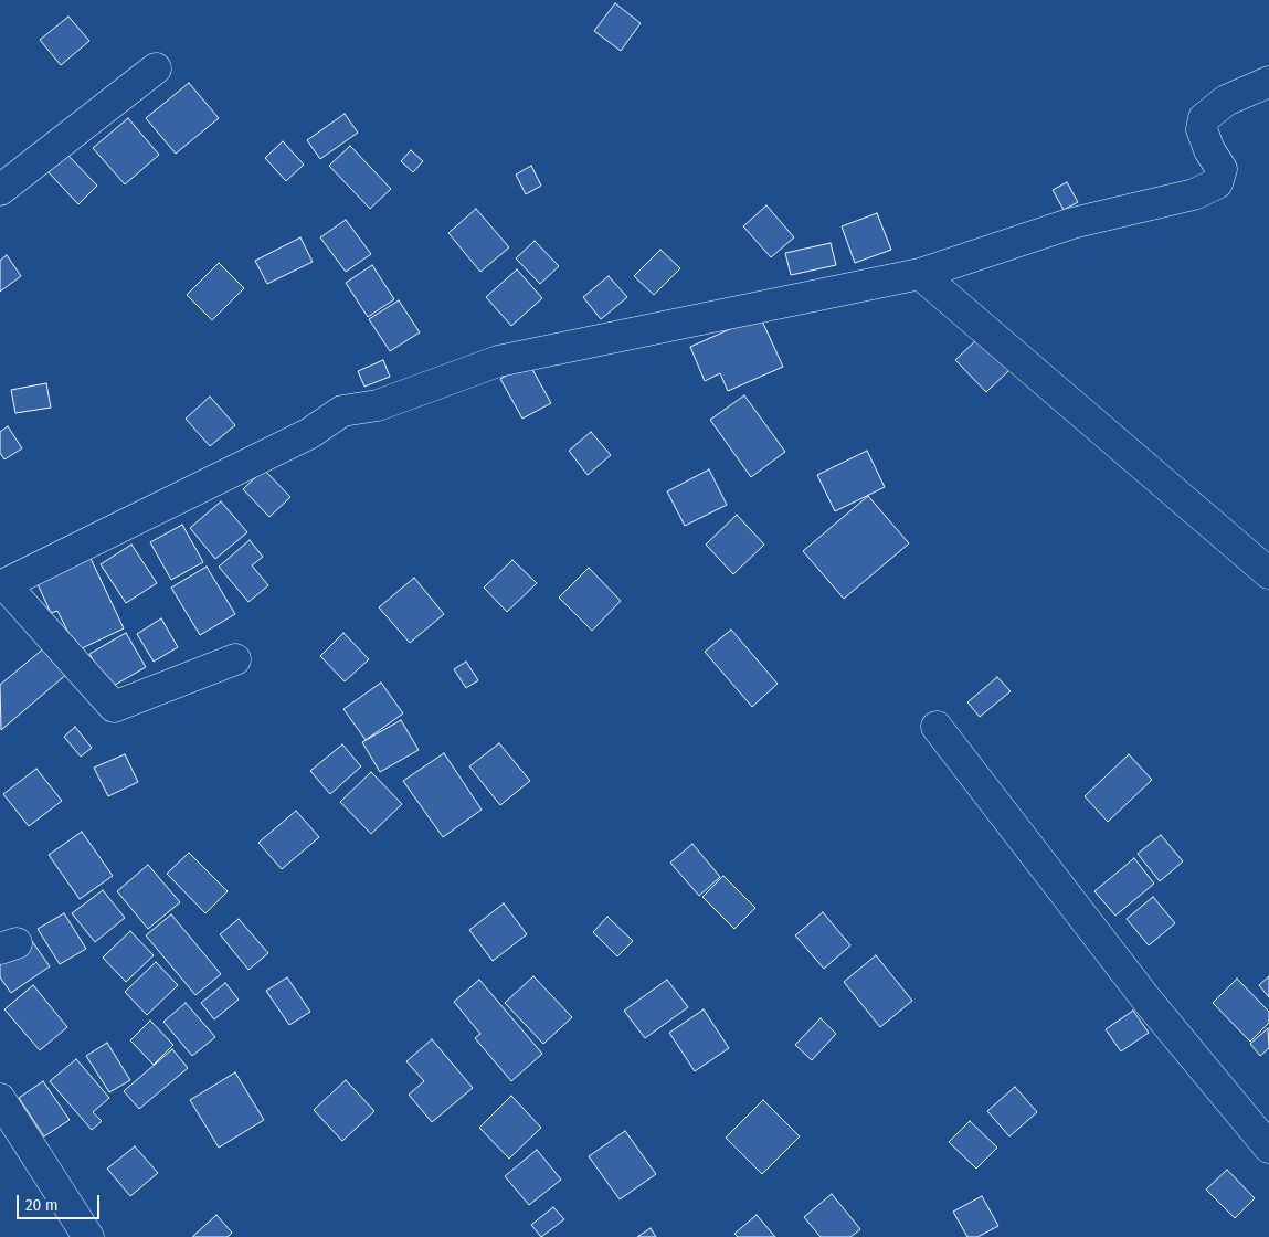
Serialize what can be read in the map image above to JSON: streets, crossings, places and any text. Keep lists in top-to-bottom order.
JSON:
{
  "scale_bar": "20 m"
}
